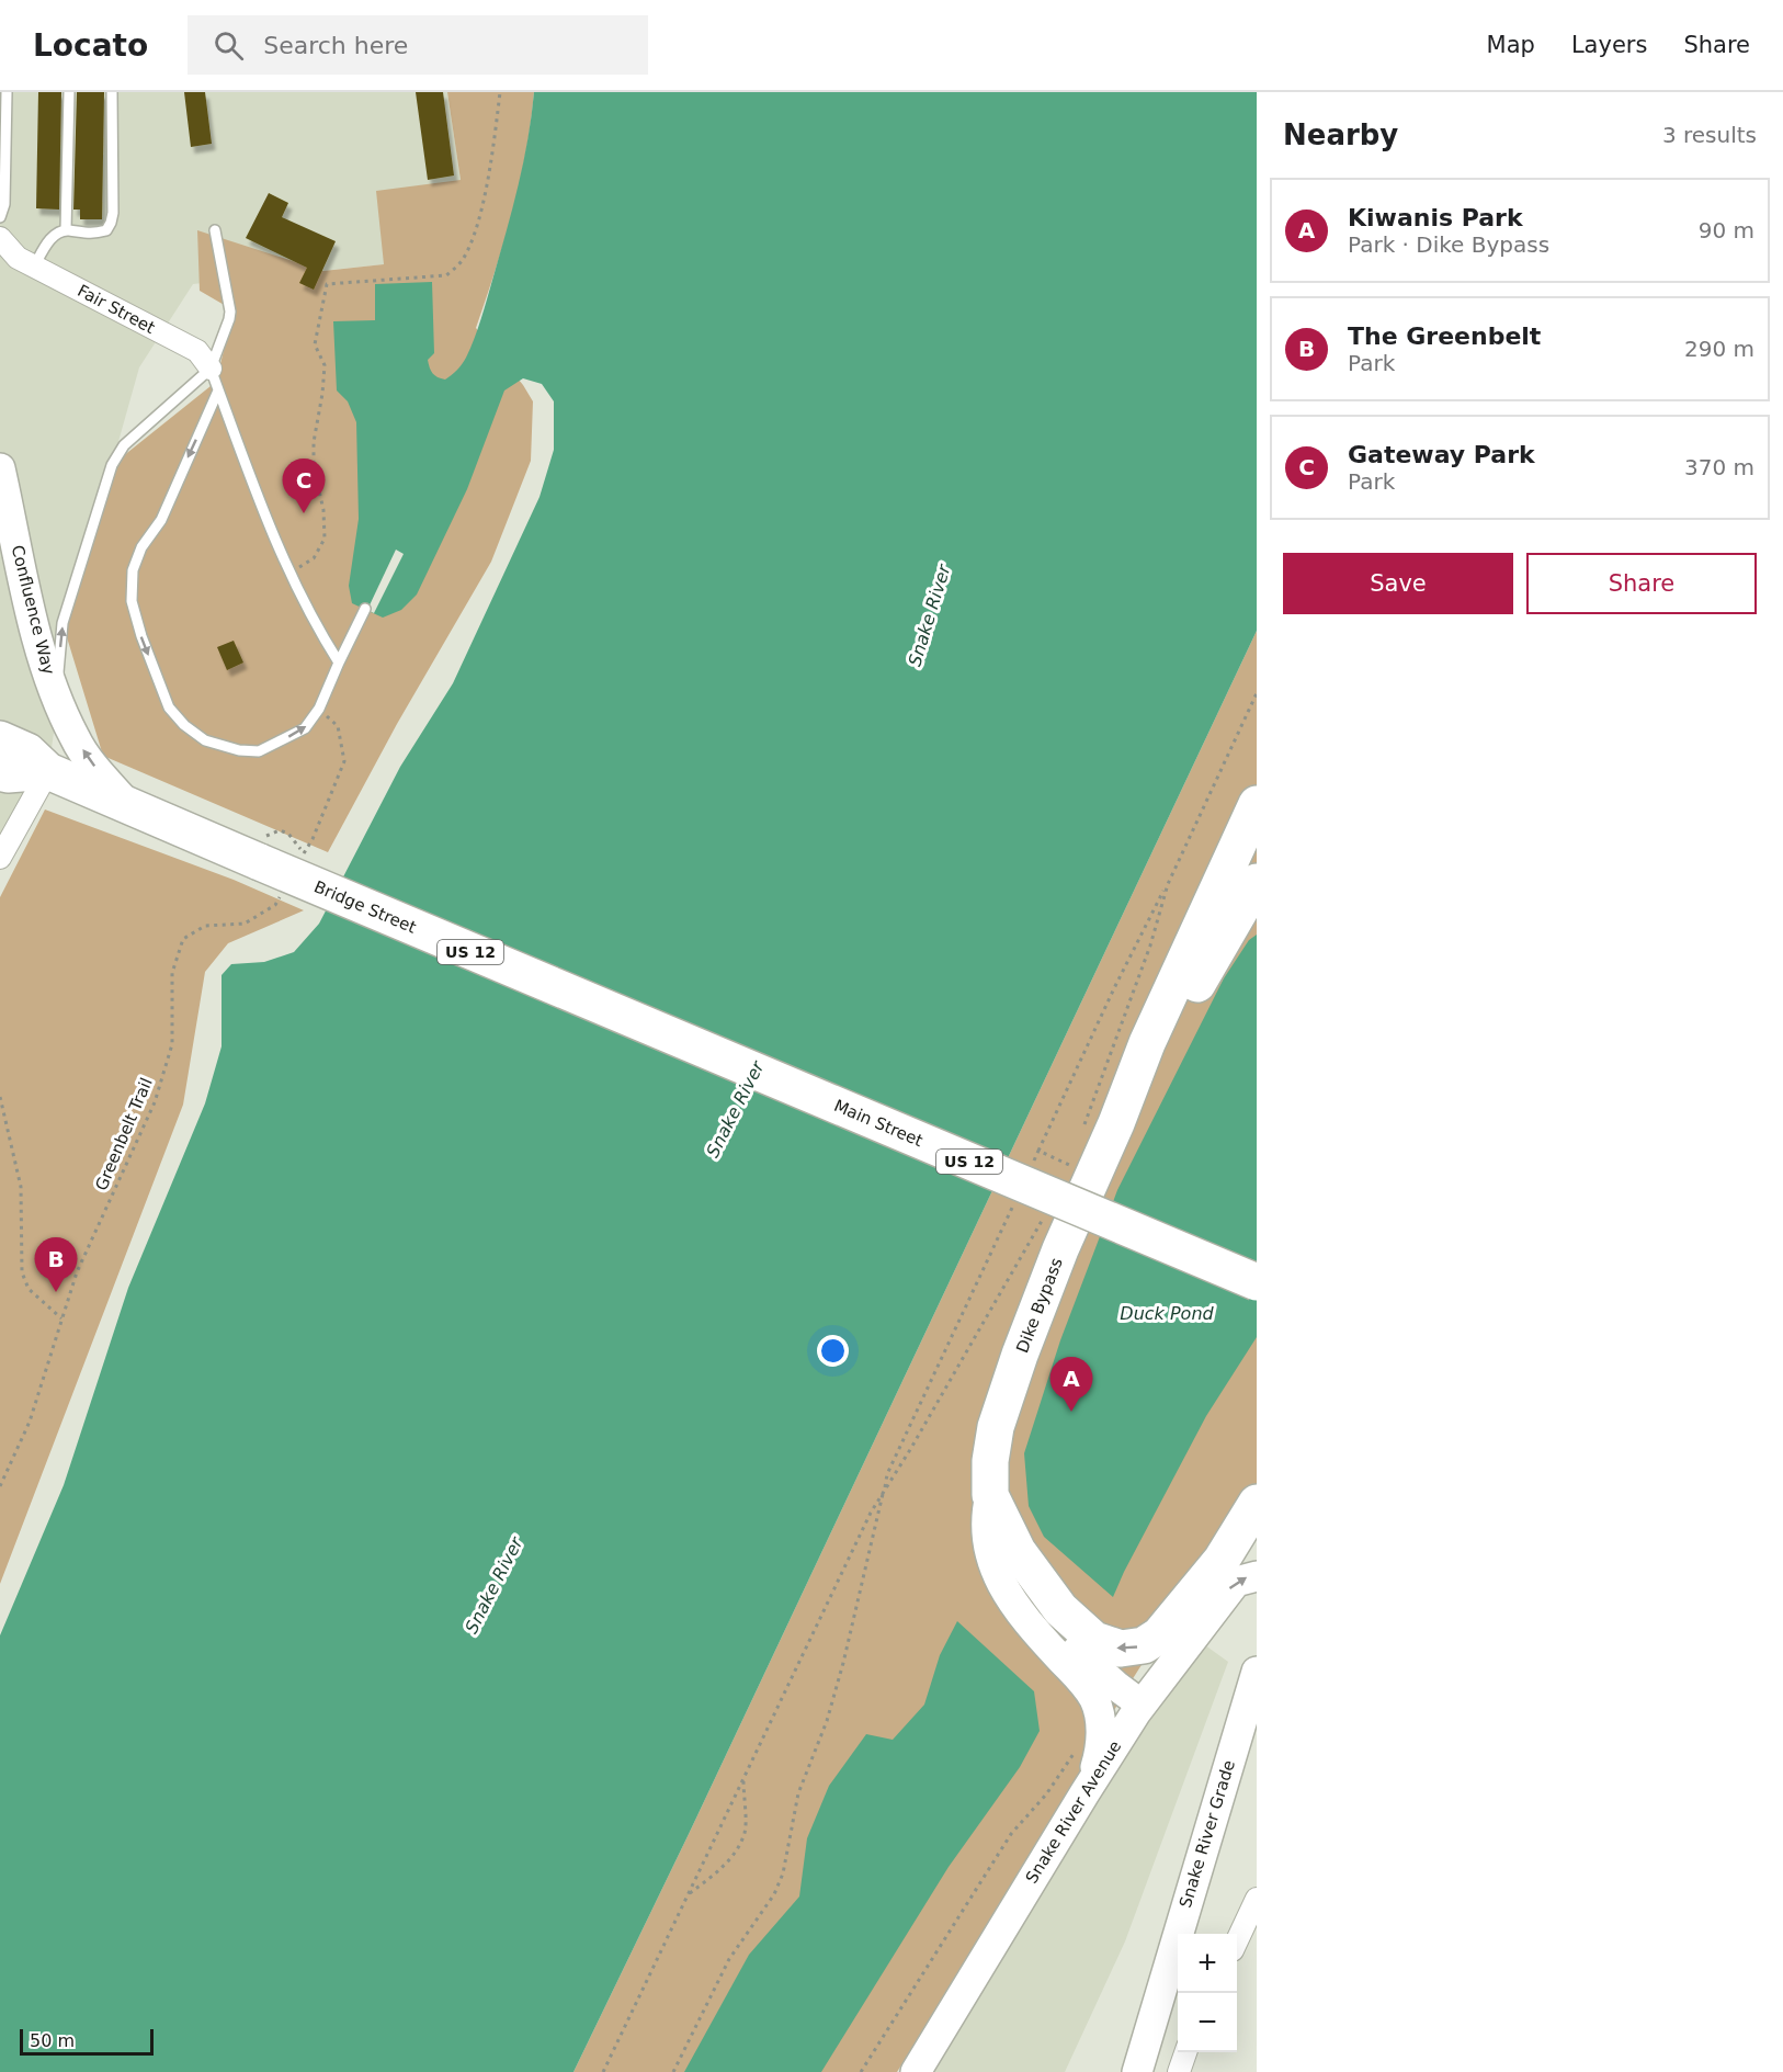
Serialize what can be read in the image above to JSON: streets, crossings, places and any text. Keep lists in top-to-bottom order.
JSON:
{
  "streets": {
    "highway": [
      "Bridge Street",
      "US 12",
      "Main Street",
      "Dike Bypass"
    ],
    "main road": ["Confluence Way", "Snake River Avenue", "Snake River Grade"],
    "street": ["Fair Street"],
    "path": ["Greenbelt Trail"]
  },
  "crossings": [
    ["Confluence Way", "Bridge Street"],
    ["Bridge Street", "Main Street"]
  ],
  "water": ["Snake River", "Duck Pond"],
  "scale_bar": "50 m",
  "page": {
    "header": "Locato",
    "search": "Search here",
    "nav": ["Map", "Layers", "Share"],
    "heading": ["Nearby", "3 results"],
    "list": [
      {
        "mark": "A",
        "name": "Kiwanis Park",
        "note": "Park · Dike Bypass",
        "value": "90 m"
      },
      {
        "mark": "B",
        "name": "The Greenbelt",
        "note": "Park",
        "value": "290 m"
      },
      {
        "mark": "C",
        "name": "Gateway Park",
        "note": "Park",
        "value": "370 m"
      }
    ],
    "pins": ["C", "B", "A"],
    "buttons": ["Save", "Share"],
    "map_buttons": ["+", "−"],
    "scale": "50 m"
  }
}
